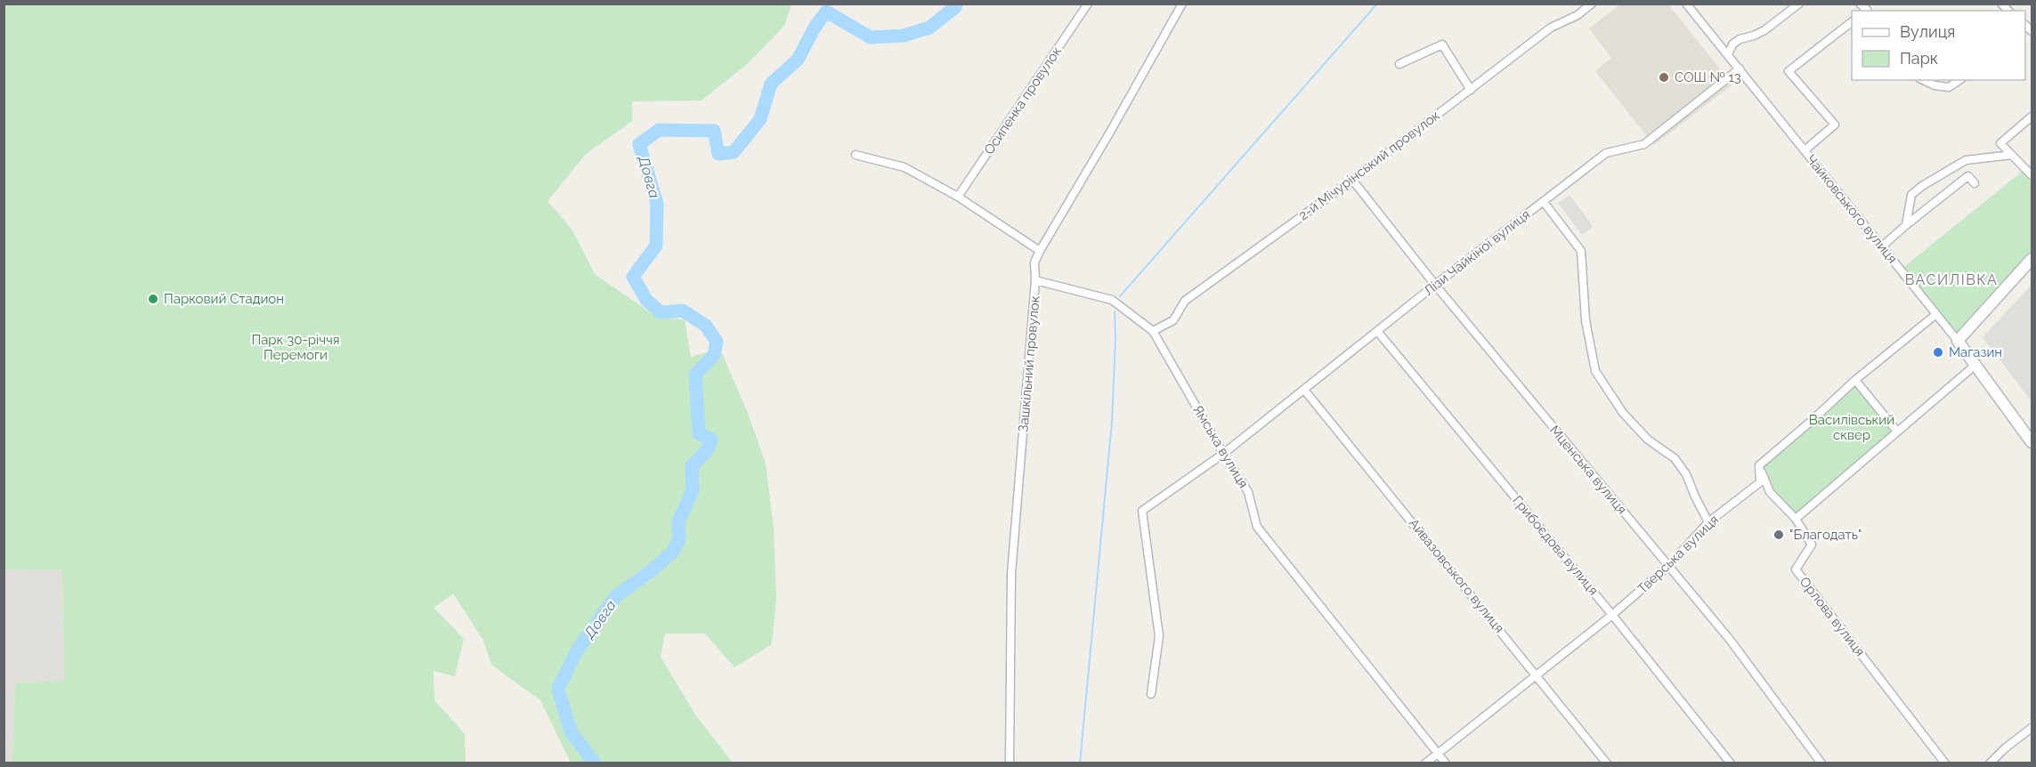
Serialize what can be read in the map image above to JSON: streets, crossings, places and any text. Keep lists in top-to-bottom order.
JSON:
{
  "streets": {
    "street": [
      "Осипенка провулок",
      "2-й Мічурінський провулок",
      "Чайковського вулиця",
      "Лізи Чайкіної вулиця",
      "Зашкільний провулок",
      "Ямська вулиця",
      "Мценська вулиця",
      "Грибоєдова вулиця",
      "Тверська вулиця",
      "Айвазовського вулиця",
      "Орлова вулиця"
    ]
  },
  "crossings": [
    ["2-й Мічурінський провулок", "Ямська вулиця"],
    ["2-й Мічурінський провулок", "Мценська вулиця"],
    ["Чайковського вулиця", "Лізи Чайкіної вулиця"],
    ["Лізи Чайкіної вулиця", "Ямська вулиця"],
    ["Лізи Чайкіної вулиця", "Мценська вулиця"],
    ["Лізи Чайкіної вулиця", "Грибоєдова вулиця"],
    ["Лізи Чайкіної вулиця", "Айвазовського вулиця"],
    ["Зашкільний провулок", "Ямська вулиця"],
    ["Ямська вулиця", "Тверська вулиця"],
    ["Мценська вулиця", "Тверська вулиця"],
    ["Грибоєдова вулиця", "Тверська вулиця"],
    ["Тверська вулиця", "Айвазовського вулиця"],
    ["Тверська вулиця", "Орлова вулиця"]
  ],
  "districts": ["ВАСИЛІВКА"],
  "water": ["Довга"],
  "parks": ["Парк 30-річчя Перемоги", "Василівський сквер"],
  "places": [
    "СОШ № 13",
    "Парковий Стадион",
    "Магазин",
    "\"Благодать\""
  ],
  "legend": ["Вулиця", "Парк"]
}
